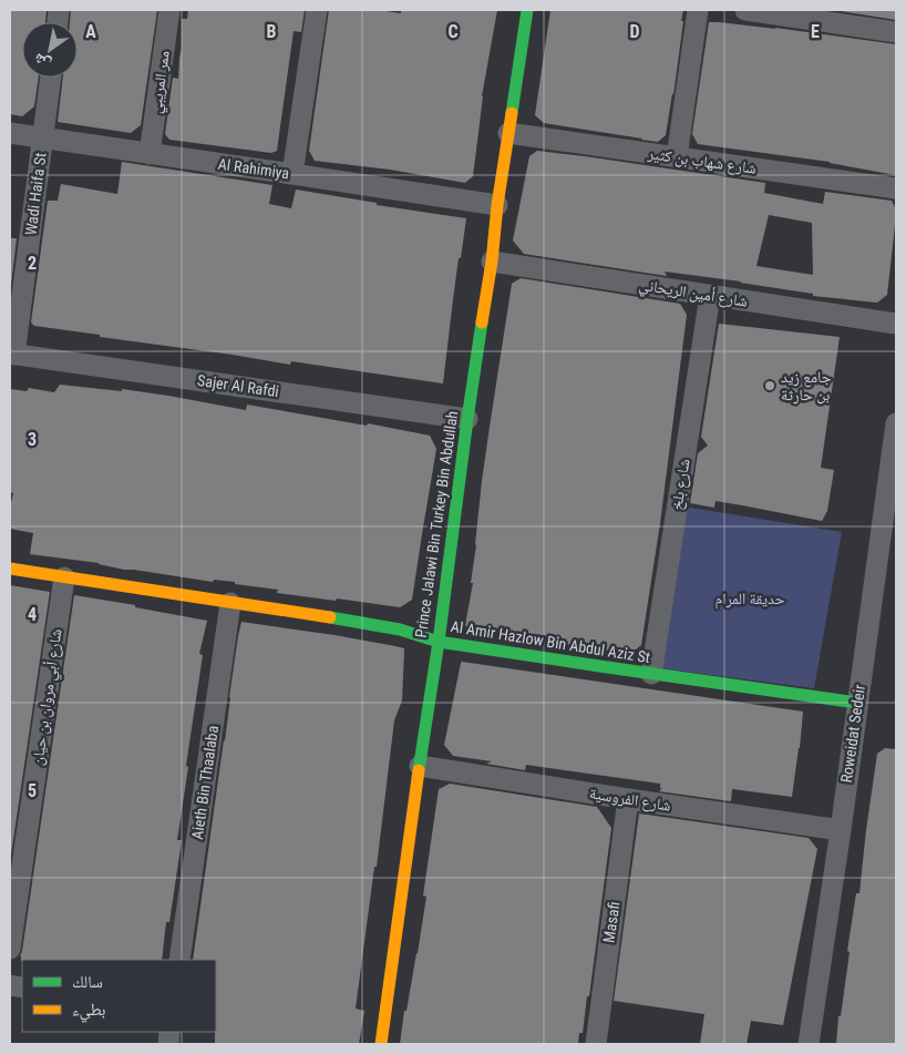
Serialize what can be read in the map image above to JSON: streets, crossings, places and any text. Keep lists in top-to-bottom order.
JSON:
{
  "streets": {
    "street": [
      "ممر المريبي",
      "شارع شهاب بن كثير",
      "Al Rahimiya",
      "Wadi Haifa St",
      "شارع أمين الريحاني",
      "Sajer Al Rafdi",
      "شارع بلخ",
      "Prince Jalawi Bin Turkey Bin Abdullah",
      "Al Amir Hazlow Bin Abdul Aziz St",
      "شارع أبي مروان بن حيان",
      "Roweidat Sedeir",
      "Aieth Bin Thaalaba",
      "شارع الفروسية",
      "Masafi"
    ]
  },
  "crossings": [
    ["ممر المريبي", "Al Rahimiya"],
    ["شارع شهاب بن كثير", "Prince Jalawi Bin Turkey Bin Abdullah"],
    ["Al Rahimiya", "Wadi Haifa St"],
    ["Al Rahimiya", "Prince Jalawi Bin Turkey Bin Abdullah"],
    ["Wadi Haifa St", "Sajer Al Rafdi"],
    ["شارع أمين الريحاني", "شارع بلخ"],
    ["شارع أمين الريحاني", "Prince Jalawi Bin Turkey Bin Abdullah"],
    ["Sajer Al Rafdi", "Prince Jalawi Bin Turkey Bin Abdullah"],
    ["شارع بلخ", "Al Amir Hazlow Bin Abdul Aziz St"],
    ["Prince Jalawi Bin Turkey Bin Abdullah", "Al Amir Hazlow Bin Abdul Aziz St"],
    ["Prince Jalawi Bin Turkey Bin Abdullah", "شارع الفروسية"],
    ["Al Amir Hazlow Bin Abdul Aziz St", "شارع أبي مروان بن حيان"],
    ["Al Amir Hazlow Bin Abdul Aziz St", "Roweidat Sedeir"],
    ["Al Amir Hazlow Bin Abdul Aziz St", "Aieth Bin Thaalaba"],
    ["Roweidat Sedeir", "شارع الفروسية"],
    ["شارع الفروسية", "Masafi"]
  ],
  "parks": ["حديقة المرام"],
  "places": ["جامع زيد بن حارثة"],
  "legend": ["سالك", "بطيء"],
  "north": "bottom left",
  "grid": {
    "columns": [
      "A",
      "B",
      "C",
      "D",
      "E"
    ],
    "rows": [
      "2",
      "3",
      "4",
      "5"
    ]
  }
}
